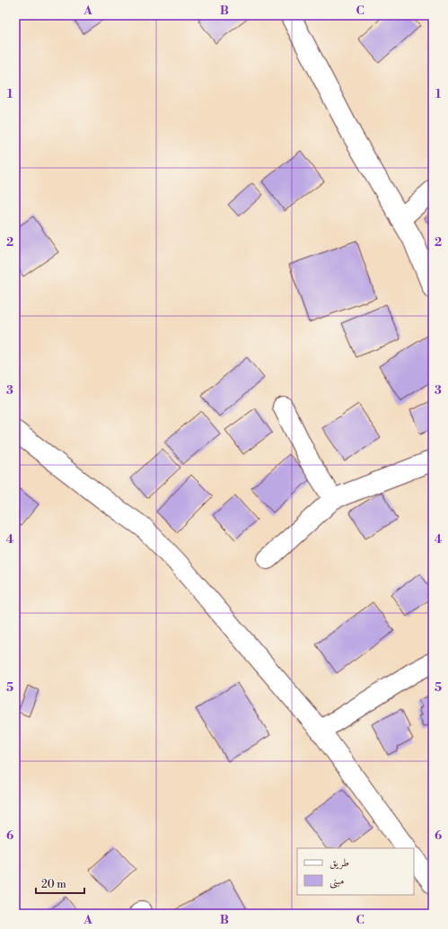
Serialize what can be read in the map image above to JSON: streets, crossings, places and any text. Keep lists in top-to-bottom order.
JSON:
{
  "legend": ["طريق", "مبنى"],
  "scale_bar": "20 m",
  "grid": {
    "columns": ["A", "B", "C"],
    "rows": [
      "1",
      "2",
      "3",
      "4",
      "5",
      "6"
    ]
  }
}
